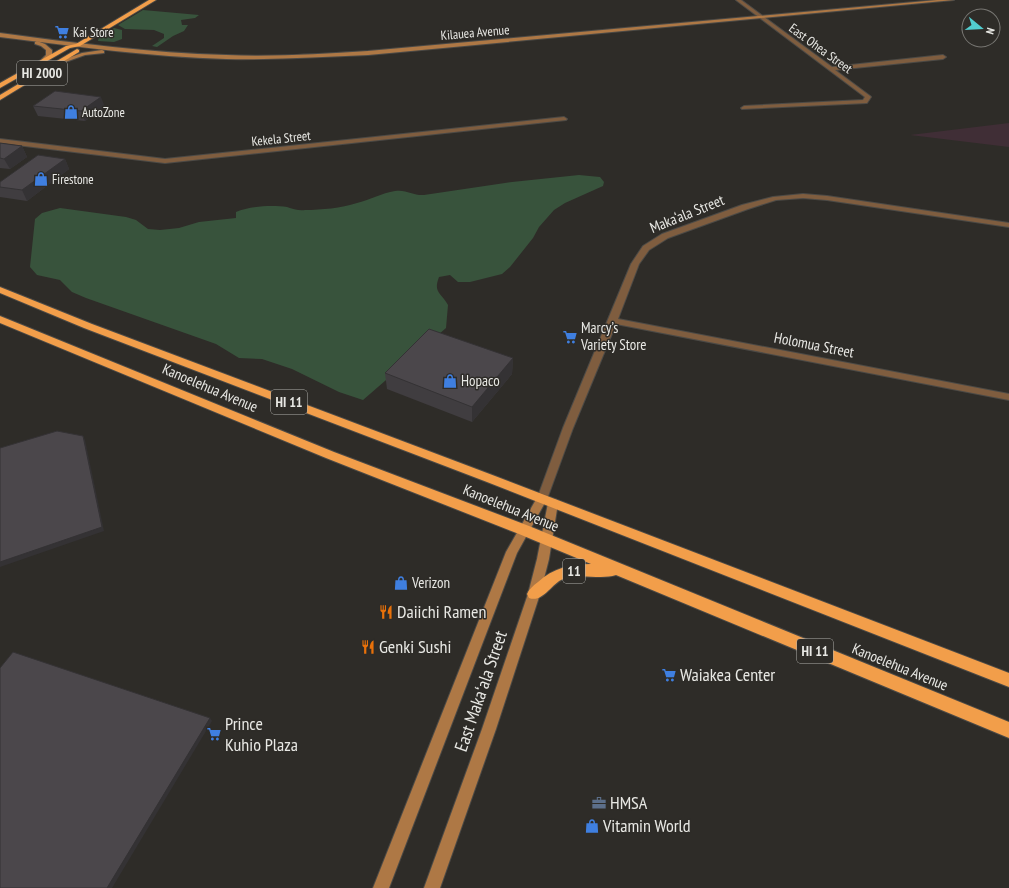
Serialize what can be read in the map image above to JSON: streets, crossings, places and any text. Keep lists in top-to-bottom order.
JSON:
{
  "streets": {
    "highway": [
      "HI 2000",
      "Kanoelehua Avenue",
      "HI 11",
      "11"
    ],
    "street": [
      "Kilauea Avenue",
      "East Ohea Street",
      "Kekela Street",
      "Maka‘ala Street",
      "Holomua Street",
      "East Makaʻala Street"
    ]
  },
  "crossings": [
    ["Kilauea Avenue", "East Ohea Street"],
    ["Kilauea Avenue", "HI 2000"],
    ["Maka‘ala Street", "Holomua Street"],
    ["Maka‘ala Street", "Kanoelehua Avenue"],
    ["Maka‘ala Street", "East Makaʻala Street"],
    ["Kanoelehua Avenue", "11"],
    ["Kanoelehua Avenue", "East Makaʻala Street"],
    ["11", "East Makaʻala Street"]
  ],
  "places": {
    "supermarket": [
      "Kai Store",
      "Marcy’s Variety Store",
      "Waiakea Center",
      "Prince Kuhio Plaza"
    ],
    "shop": [
      "AutoZone",
      "Firestone",
      "Hopaco",
      "Verizon",
      "Vitamin World"
    ],
    "restaurant": ["Daiichi Ramen", "Genki Sushi"],
    "office": ["HMSA"]
  },
  "north": "right"
}
